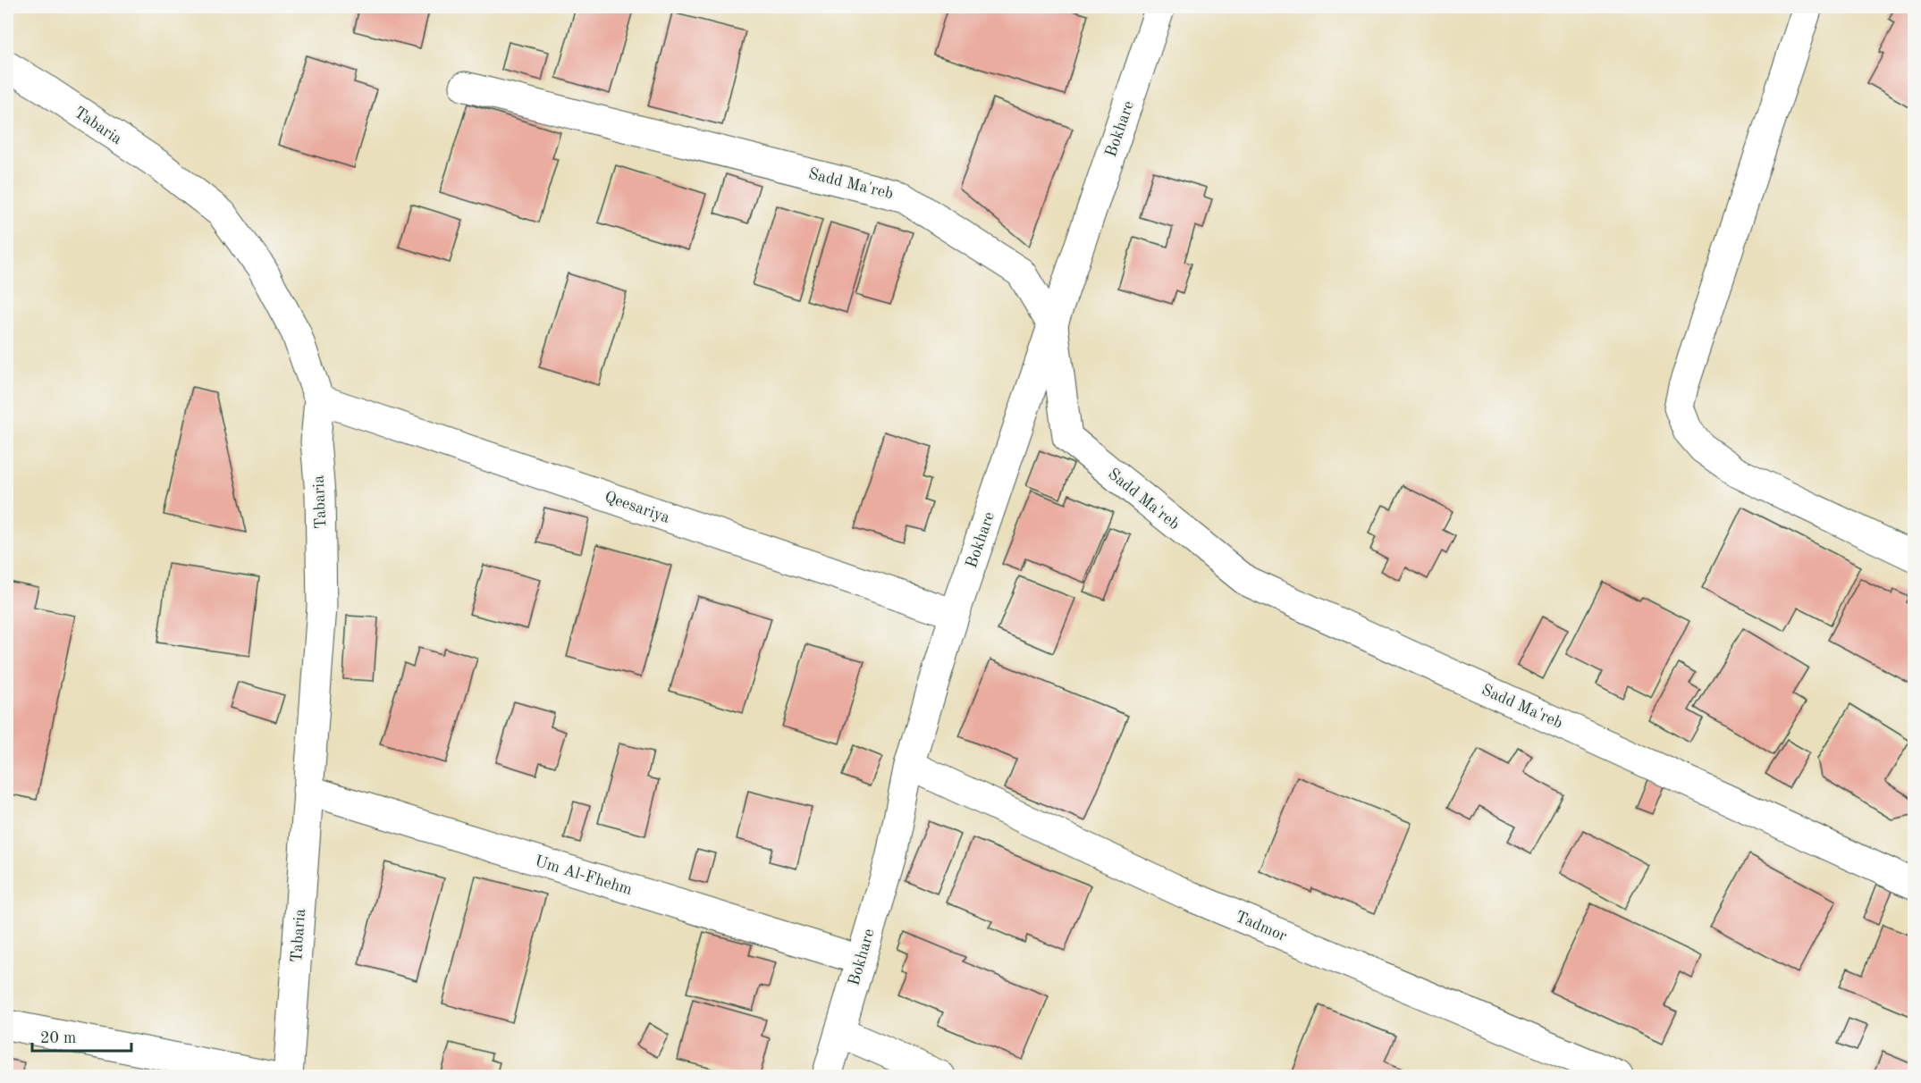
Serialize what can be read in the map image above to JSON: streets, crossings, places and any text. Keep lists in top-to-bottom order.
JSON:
{
  "streets": {
    "street": [
      "Tabaria",
      "Bokhare",
      "Sadd Ma'reb",
      "Qeesariya",
      "Um Al-Fhehm",
      "Tadmor"
    ]
  },
  "crossings": [
    ["Tabaria", "Qeesariya"],
    ["Tabaria", "Um Al-Fhehm"],
    ["Bokhare", "Sadd Ma'reb"],
    ["Bokhare", "Qeesariya"],
    ["Bokhare", "Um Al-Fhehm"],
    ["Bokhare", "Tadmor"]
  ],
  "scale_bar": "20 m"
}
